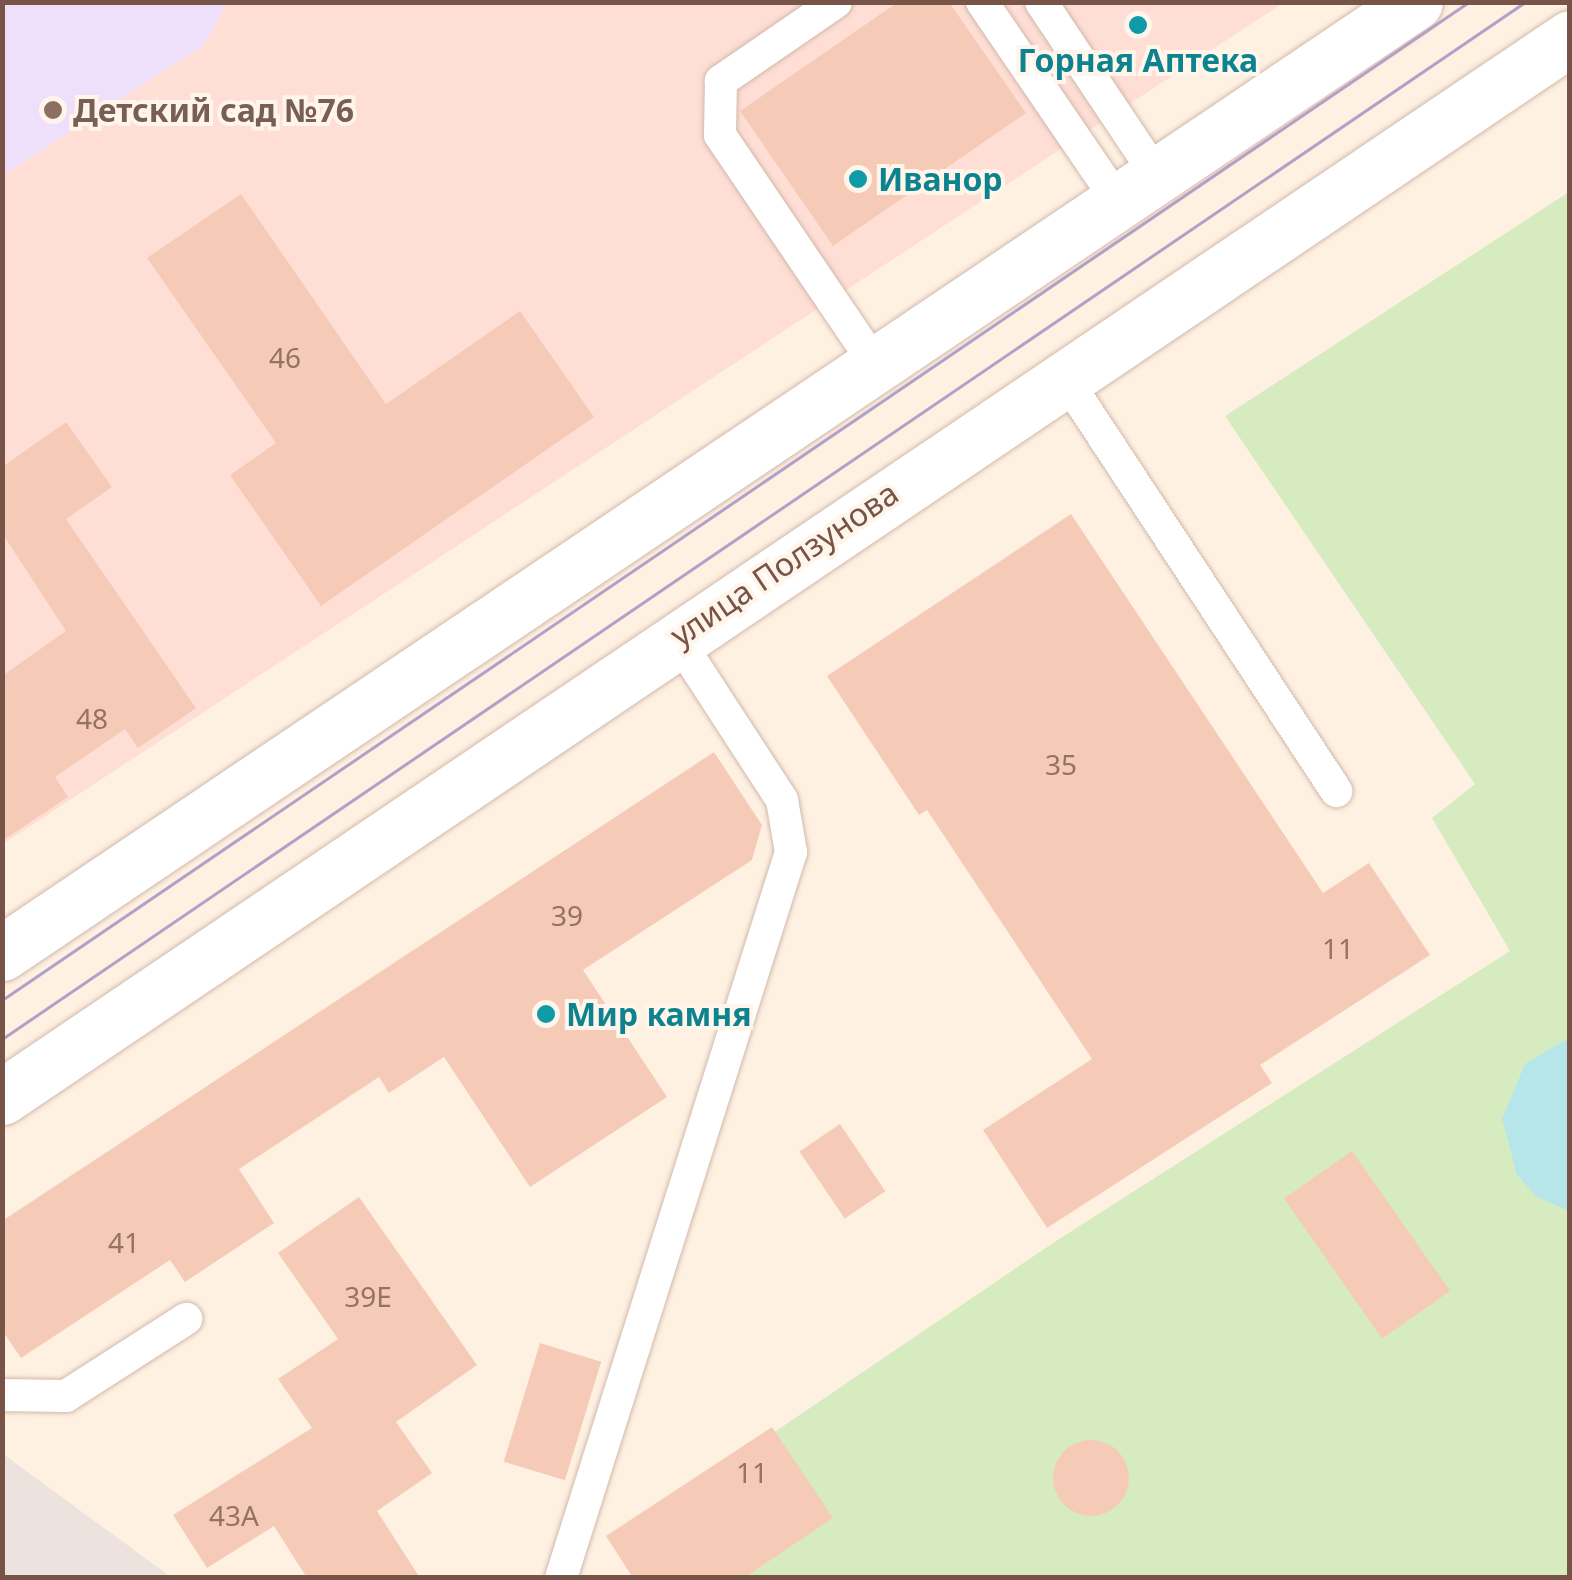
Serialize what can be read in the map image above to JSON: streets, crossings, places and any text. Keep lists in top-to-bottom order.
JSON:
{
  "streets": {
    "street": ["улица Ползунова"]
  },
  "places": [
    "Горная Аптека",
    "Детский сад №76",
    "Иванор",
    "Мир камня"
  ],
  "house_numbers": [
    "46",
    "48",
    "35",
    "39",
    "11",
    "41",
    "39Е",
    "11",
    "43А"
  ]
}
